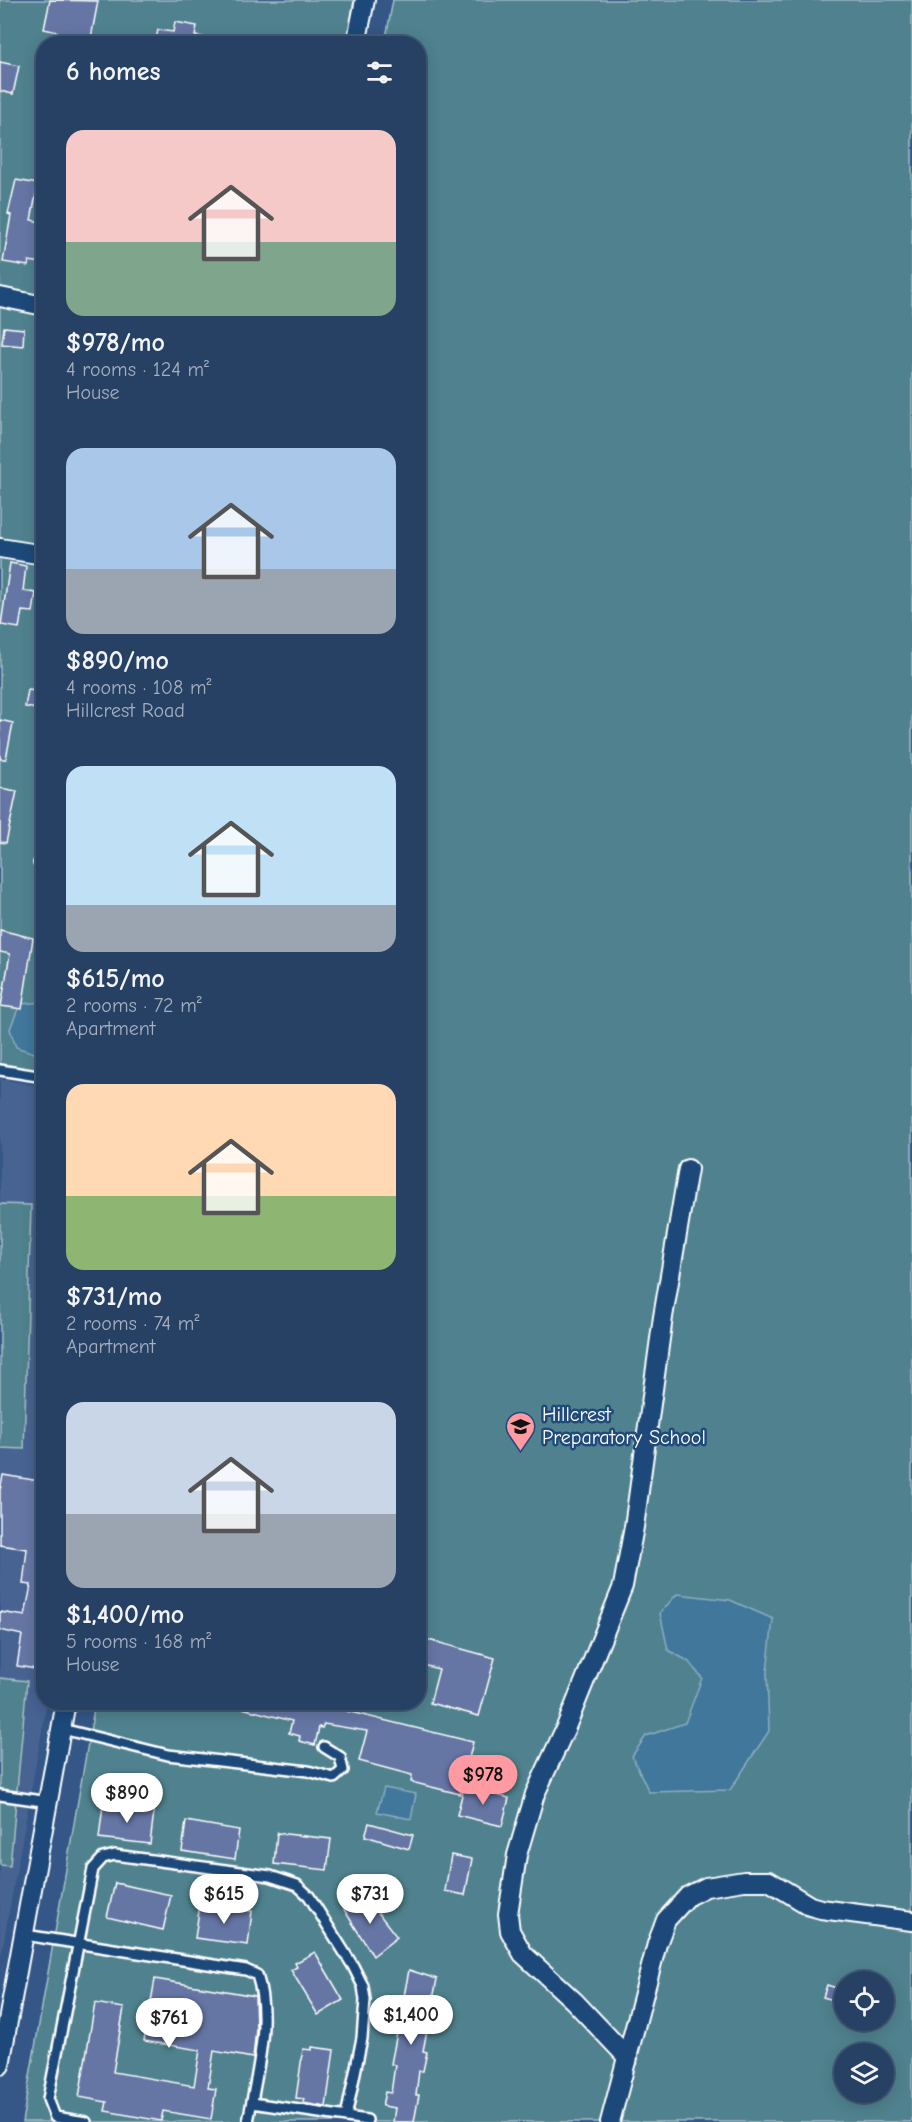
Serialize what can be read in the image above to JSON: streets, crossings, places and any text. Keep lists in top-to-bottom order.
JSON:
{
  "places": {
    "school or university": ["Hillcrest Preparatory School"]
  },
  "page": {
    "heading": "6 homes",
    "list": [
      {
        "name": "$978/mo",
        "note": "4 rooms · 124 m² · House"
      },
      {
        "name": "$890/mo",
        "note": "4 rooms · 108 m² · Hillcrest Road"
      },
      {
        "name": "$615/mo",
        "note": "2 rooms · 72 m² · Apartment"
      },
      {
        "name": "$731/mo",
        "note": "2 rooms · 74 m² · Apartment"
      },
      {
        "name": "$1,400/mo",
        "note": "5 rooms · 168 m² · House"
      }
    ],
    "price": [
      "$978",
      "$890",
      "$615",
      "$731",
      "$1,400",
      "$761"
    ]
  }
}
